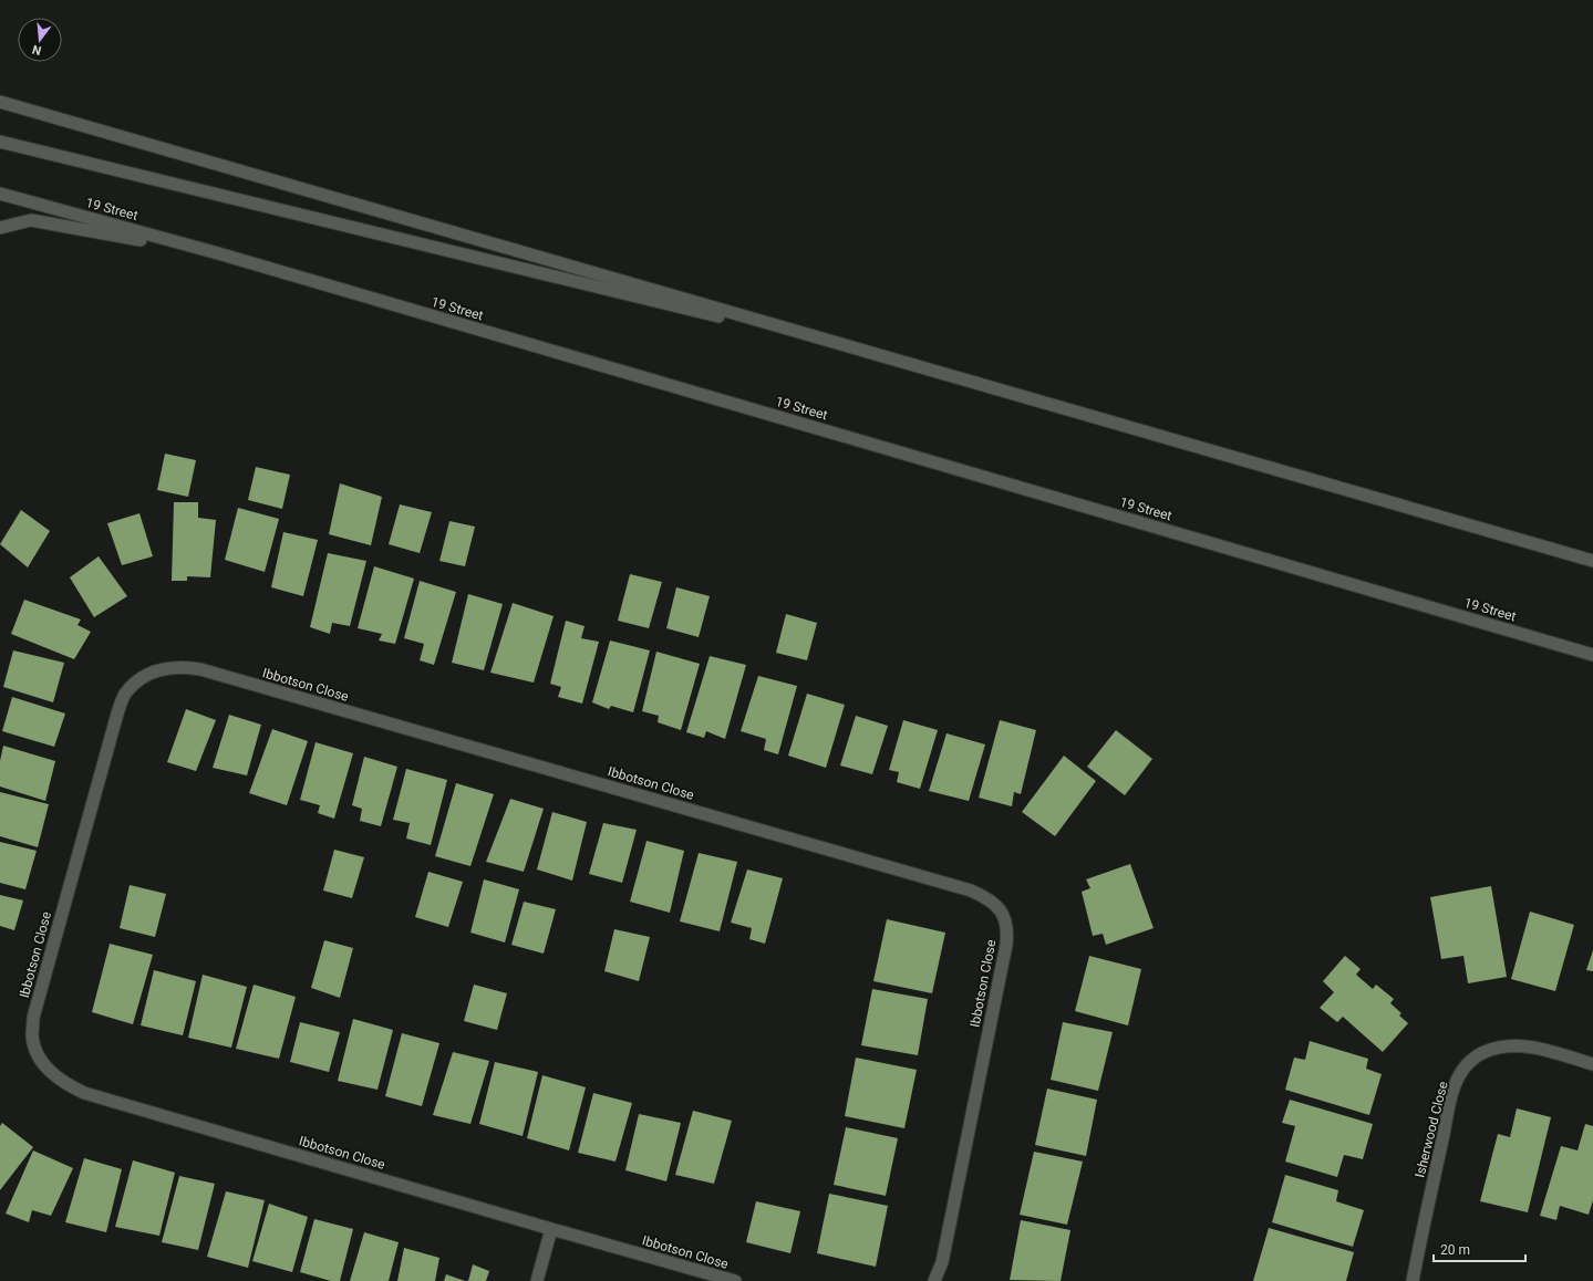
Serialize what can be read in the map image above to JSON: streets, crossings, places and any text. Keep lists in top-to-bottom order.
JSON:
{
  "streets": {
    "main road": ["19 Street", "Ibbotson Close", "Isherwood Close"]
  },
  "scale_bar": "20 m",
  "north": "bottom"
}
